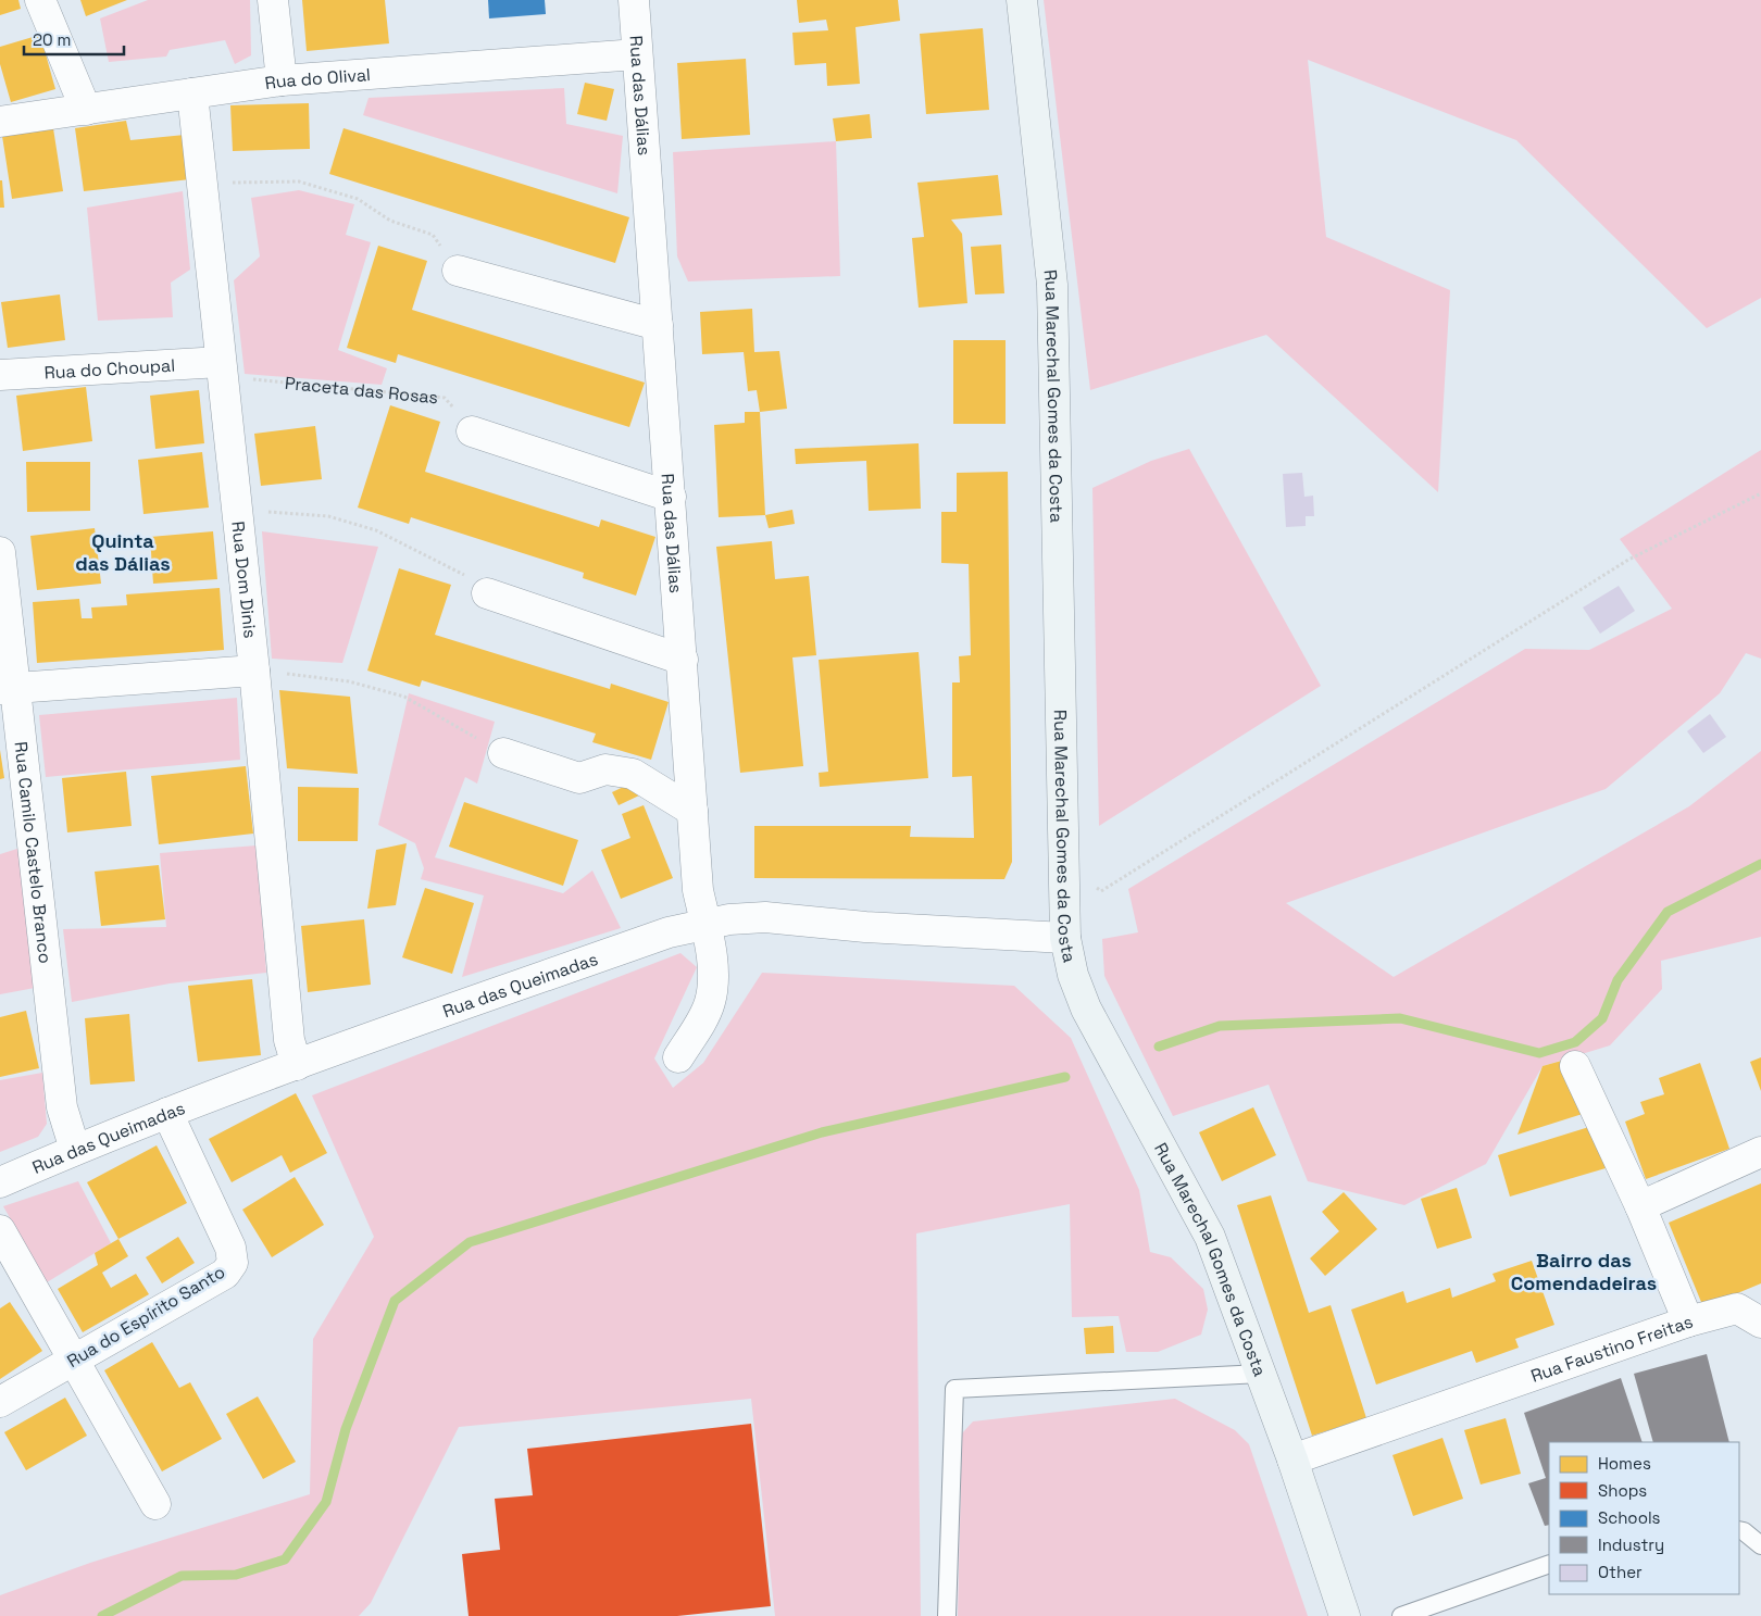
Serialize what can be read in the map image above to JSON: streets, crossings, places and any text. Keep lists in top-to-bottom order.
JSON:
{
  "streets": {
    "main road": ["Rua Marechal Gomes da Costa"],
    "street": [
      "Rua do Olival",
      "Rua das Dálias",
      "Rua do Choupal",
      "Rua Dom Dinis",
      "Rua Camilo Castelo Branco",
      "Rua das Queimadas",
      "Rua do Espírito Santo",
      "Rua Faustino Freitas"
    ],
    "path": ["Praceta das Rosas"]
  },
  "crossings": [
    ["Rua do Olival", "Rua das Dálias"],
    ["Rua do Olival", "Rua Dom Dinis"],
    ["Rua das Dálias", "Rua das Queimadas"],
    ["Rua do Choupal", "Praceta das Rosas"],
    ["Rua do Choupal", "Rua Dom Dinis"],
    ["Praceta das Rosas", "Rua Dom Dinis"],
    ["Rua Marechal Gomes da Costa", "Rua das Queimadas"],
    ["Rua Marechal Gomes da Costa", "Rua Faustino Freitas"],
    ["Rua Dom Dinis", "Rua das Queimadas"],
    ["Rua Camilo Castelo Branco", "Rua das Queimadas"],
    ["Rua das Queimadas", "Rua do Espírito Santo"]
  ],
  "districts": ["Quinta das Dálias", "Bairro das Comendadeiras"],
  "legend": [
    "Homes",
    "Shops",
    "Schools",
    "Industry",
    "Other"
  ],
  "scale_bar": "20 m"
}
